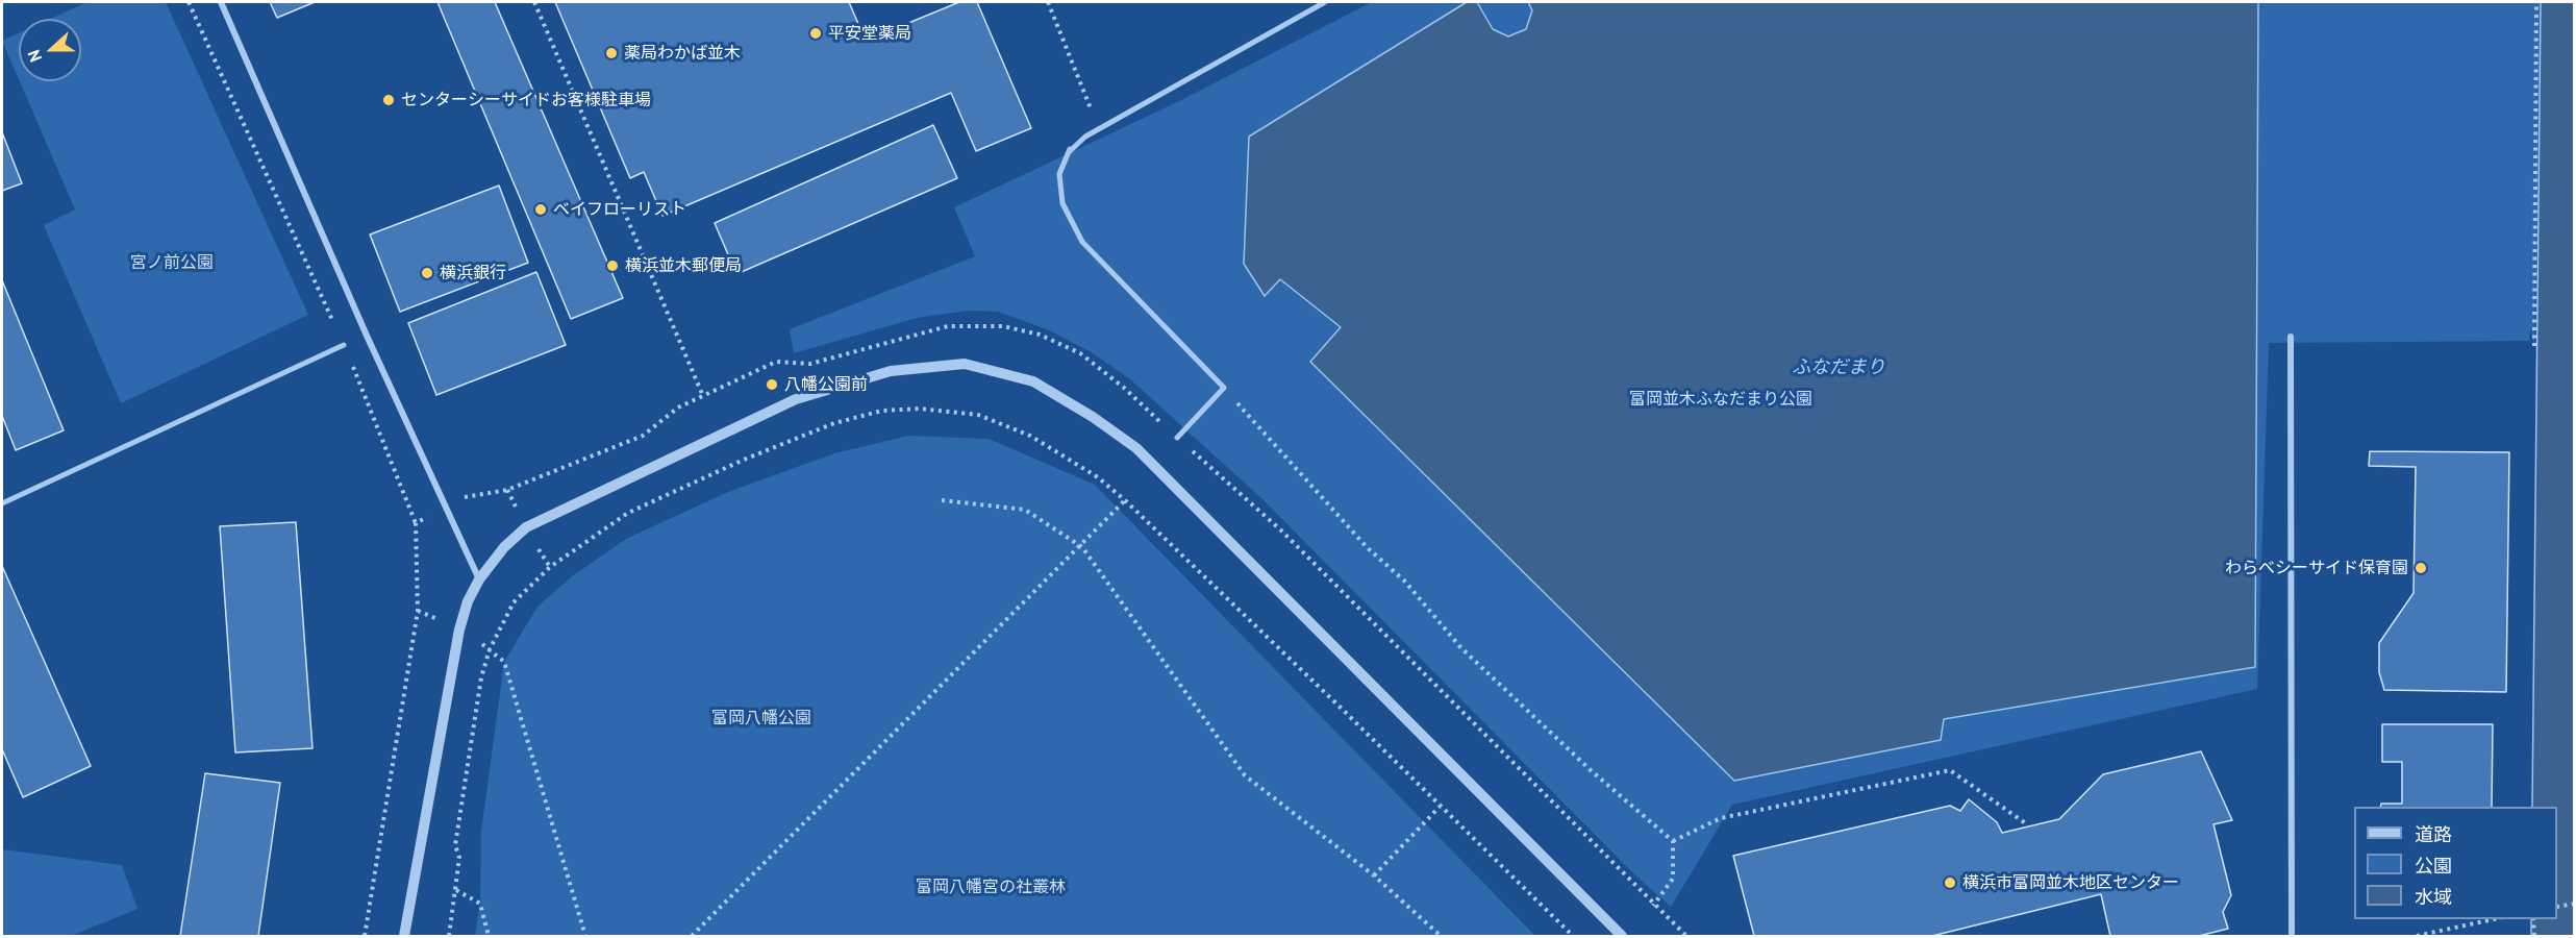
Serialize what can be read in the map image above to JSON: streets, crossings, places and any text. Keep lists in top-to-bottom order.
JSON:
{
  "water": ["ふなだまり"],
  "parks": [
    "宮ノ前公園",
    "富岡並木ふなだまり公園",
    "富岡八幡公園",
    "富岡八幡宮の社叢林"
  ],
  "places": [
    "平安堂薬局",
    "薬局わかば並木",
    "センターシーサイドお客様駐車場",
    "ベイフローリスト",
    "横浜並木郵便局",
    "横浜銀行",
    "八幡公園前",
    "わらべシーサイド保育園",
    "横浜市富岡並木地区センター"
  ],
  "legend": ["道路", "公園", "水域"],
  "north": "left"
}
